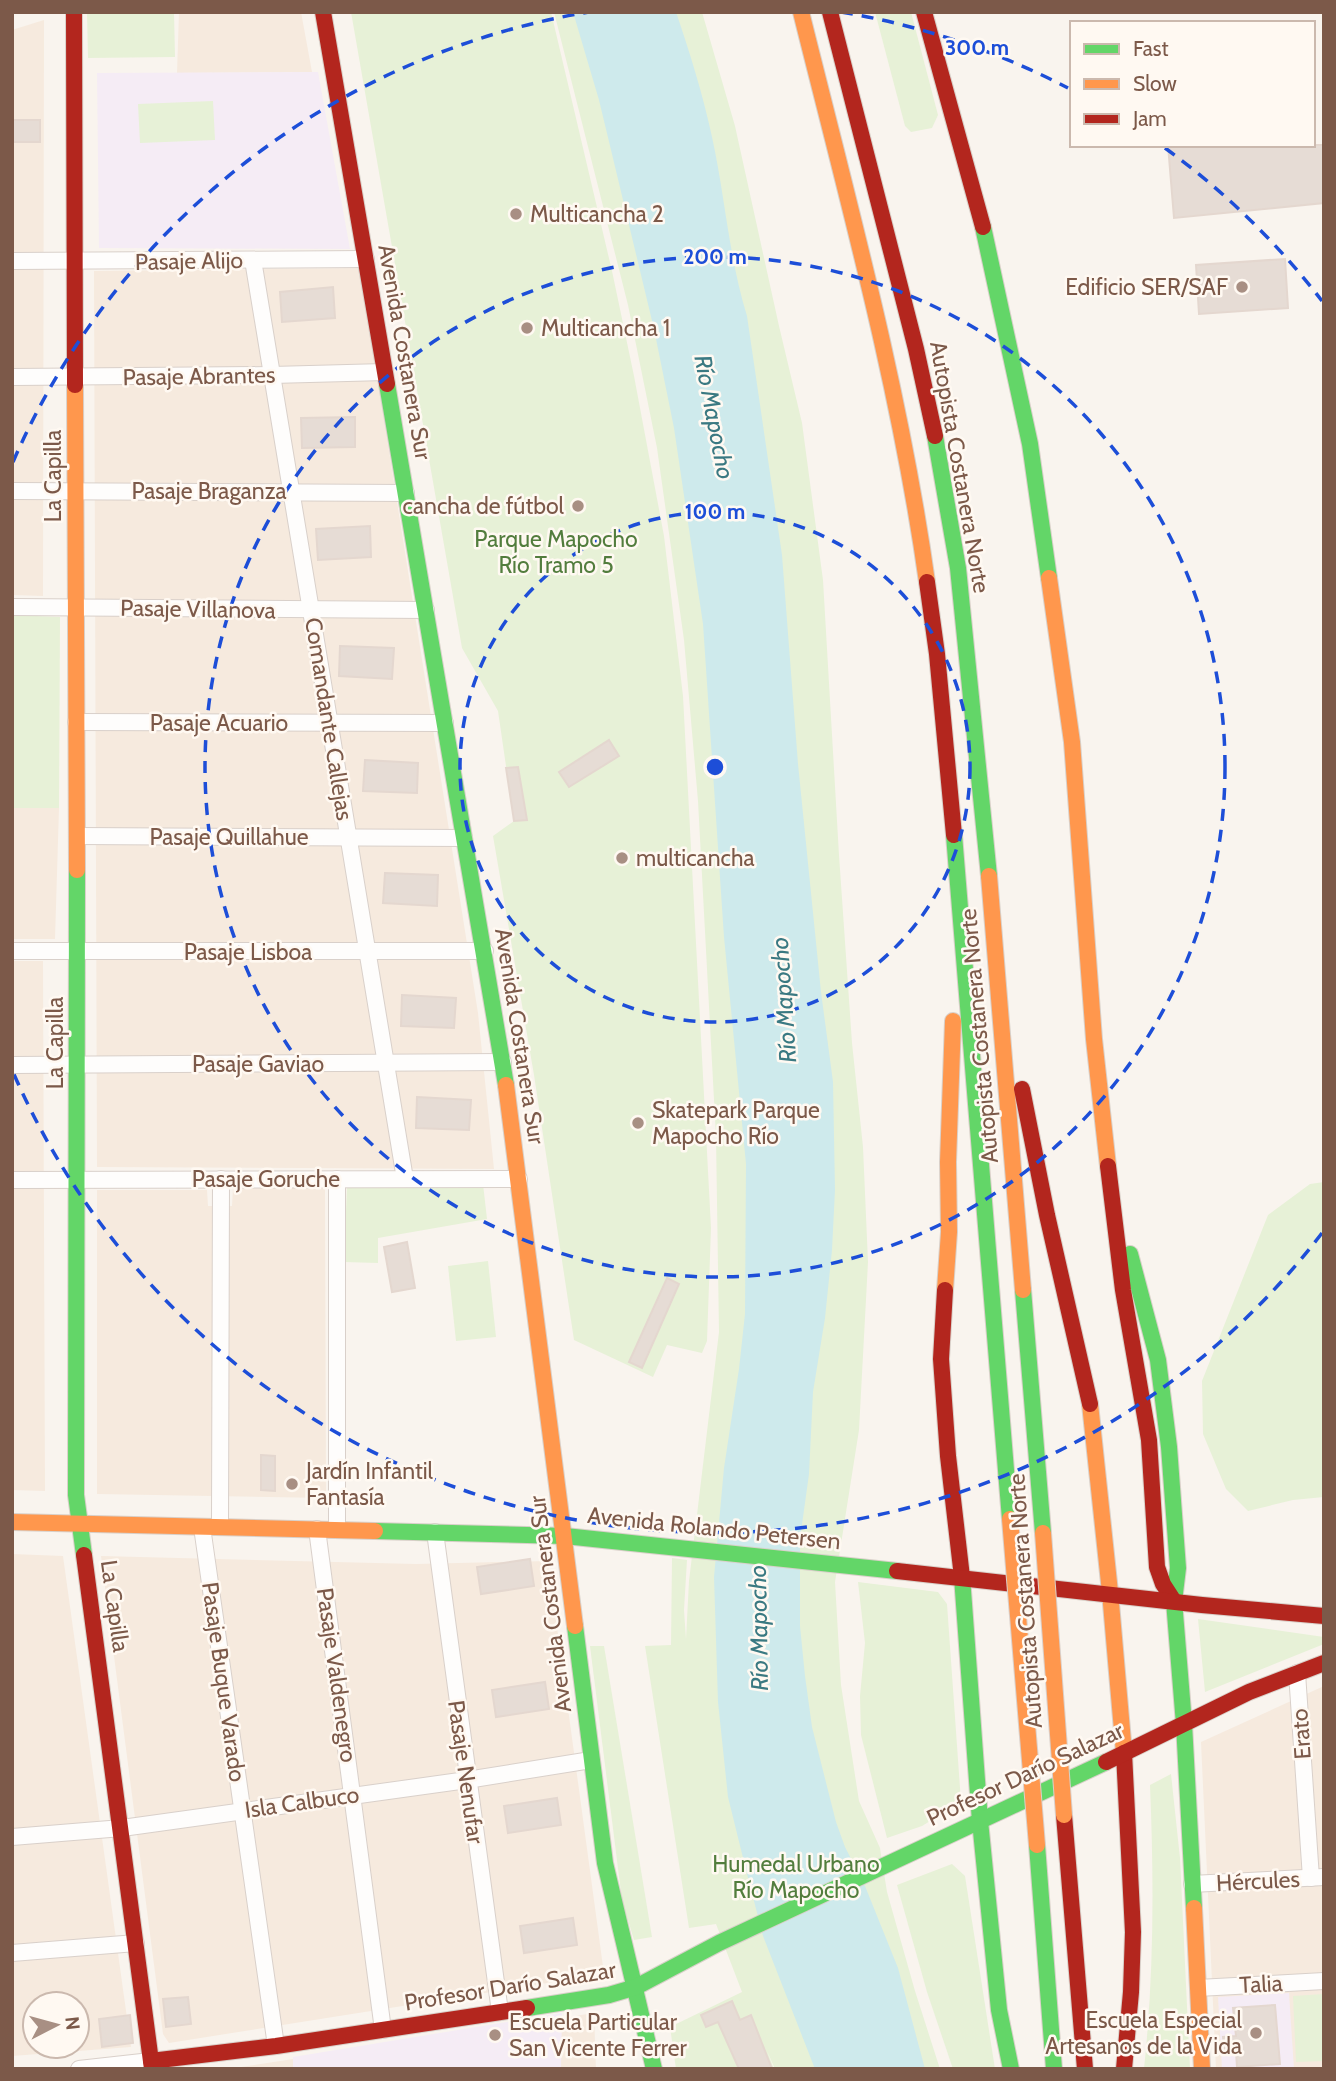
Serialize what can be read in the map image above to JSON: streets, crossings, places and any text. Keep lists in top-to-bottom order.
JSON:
{
  "streets": {
    "main road": [
      "Avenida Costanera Sur",
      "Autopista Costanera Norte",
      "La Capilla",
      "Avenida Rolando Petersen",
      "Profesor Darío Salazar"
    ],
    "street": [
      "Pasaje Alijo",
      "Pasaje Abrantes",
      "Pasaje Braganza",
      "Pasaje Villanova",
      "Comandante Callejas",
      "Pasaje Acuario",
      "Pasaje Quillahue",
      "Pasaje Lisboa",
      "Pasaje Gaviao",
      "Pasaje Goruche",
      "Pasaje Valdenegro",
      "Pasaje Buque Varado",
      "Erato",
      "Pasaje Nenufar",
      "Isla Calbuco",
      "Hércules",
      "Talia"
    ]
  },
  "crossings": [
    ["Pasaje Alijo", "Avenida Costanera Sur"],
    ["Pasaje Alijo", "La Capilla"],
    ["Pasaje Alijo", "Comandante Callejas"],
    ["Avenida Costanera Sur", "Pasaje Abrantes"],
    ["Avenida Costanera Sur", "Pasaje Braganza"],
    ["Avenida Costanera Sur", "Pasaje Villanova"],
    ["Avenida Costanera Sur", "Pasaje Acuario"],
    ["Avenida Costanera Sur", "Pasaje Quillahue"],
    ["Avenida Costanera Sur", "Pasaje Lisboa"],
    ["Avenida Costanera Sur", "Pasaje Gaviao"],
    ["Avenida Costanera Sur", "Pasaje Goruche"],
    ["Avenida Costanera Sur", "Avenida Rolando Petersen"],
    ["Avenida Costanera Sur", "Profesor Darío Salazar"],
    ["Avenida Costanera Sur", "Isla Calbuco"],
    ["Pasaje Abrantes", "La Capilla"],
    ["Pasaje Abrantes", "Comandante Callejas"],
    ["La Capilla", "Pasaje Braganza"],
    ["La Capilla", "Pasaje Villanova"],
    ["La Capilla", "Pasaje Acuario"],
    ["La Capilla", "Pasaje Quillahue"],
    ["La Capilla", "Pasaje Lisboa"],
    ["La Capilla", "Pasaje Gaviao"],
    ["La Capilla", "Pasaje Goruche"],
    ["La Capilla", "Avenida Rolando Petersen"],
    ["La Capilla", "Profesor Darío Salazar"],
    ["La Capilla", "Isla Calbuco"],
    ["Pasaje Braganza", "Comandante Callejas"],
    ["Pasaje Villanova", "Comandante Callejas"],
    ["Comandante Callejas", "Pasaje Acuario"],
    ["Comandante Callejas", "Pasaje Quillahue"],
    ["Comandante Callejas", "Pasaje Lisboa"],
    ["Comandante Callejas", "Pasaje Gaviao"],
    ["Comandante Callejas", "Pasaje Goruche"],
    ["Avenida Rolando Petersen", "Pasaje Valdenegro"],
    ["Avenida Rolando Petersen", "Pasaje Buque Varado"],
    ["Avenida Rolando Petersen", "Pasaje Nenufar"],
    ["Pasaje Valdenegro", "Profesor Darío Salazar"],
    ["Pasaje Valdenegro", "Isla Calbuco"],
    ["Pasaje Buque Varado", "Profesor Darío Salazar"],
    ["Pasaje Buque Varado", "Isla Calbuco"],
    ["Erato", "Profesor Darío Salazar"],
    ["Erato", "Hércules"],
    ["Pasaje Nenufar", "Profesor Darío Salazar"],
    ["Pasaje Nenufar", "Isla Calbuco"]
  ],
  "water": ["Río Mapocho"],
  "parks": ["Parque Mapocho Río Tramo 5", "Humedal Urbano Río Mapocho"],
  "places": [
    "Multicancha 2",
    "Edificio SER/SAF",
    "Multicancha 1",
    "cancha de fútbol",
    "multicancha",
    "Skatepark Parque Mapocho Río",
    "Jardín Infantil Fantasía",
    "Escuela Especial Artesanos de la Vida",
    "Escuela Particular San Vicente Ferrer"
  ],
  "legend": ["Fast", "Slow", "Jam"],
  "north": "right",
  "rings": ["300 m", "200 m", "100 m"]
}
